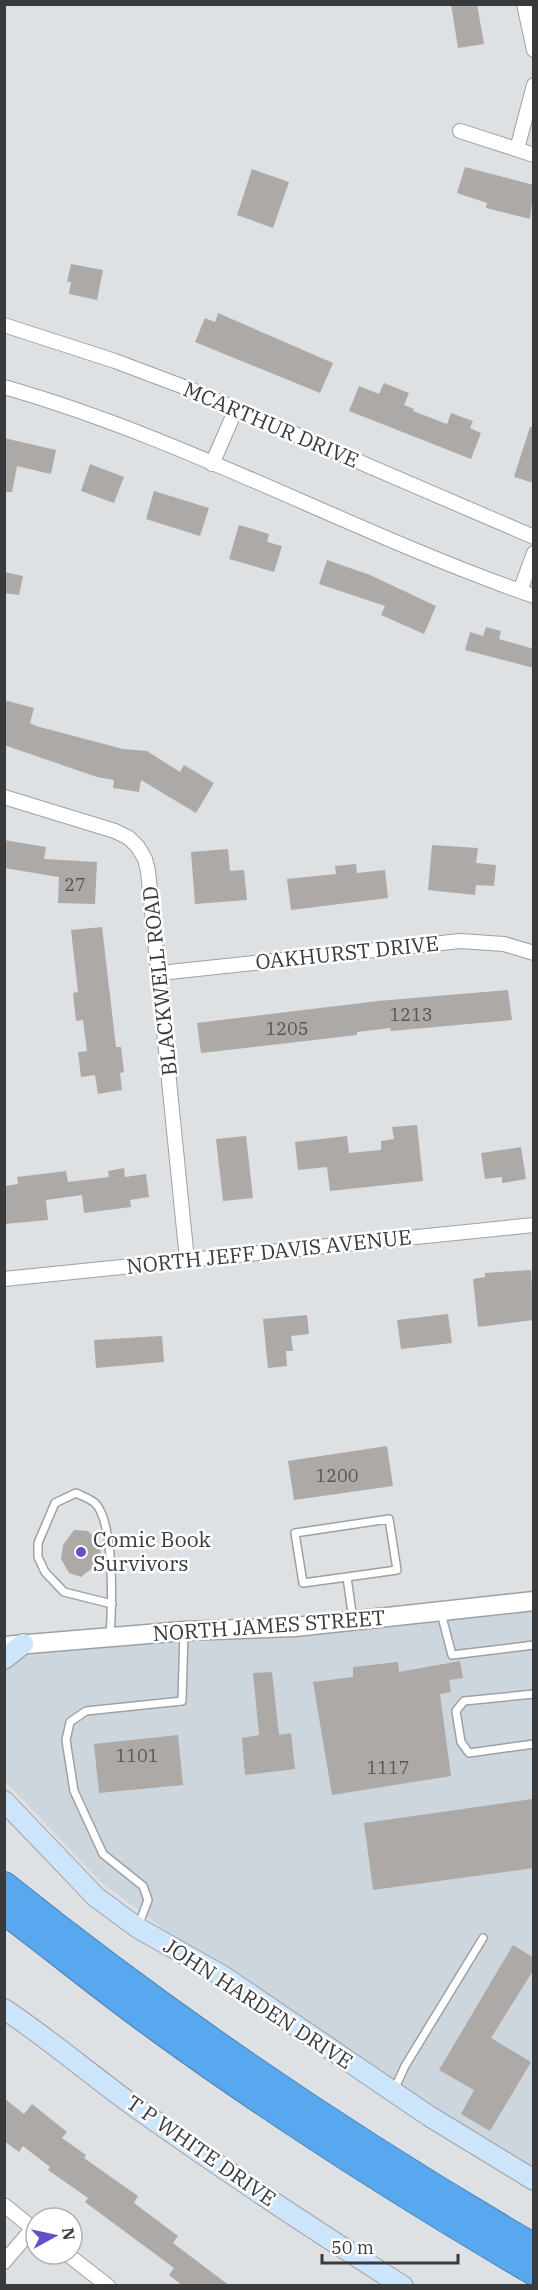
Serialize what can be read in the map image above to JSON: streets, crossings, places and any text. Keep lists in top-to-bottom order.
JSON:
{
  "streets": {
    "main road": ["JOHN HARDEN DRIVE", "T P WHITE DRIVE"],
    "street": [
      "MCARTHUR DRIVE",
      "OAKHURST DRIVE",
      "BLACKWELL ROAD",
      "NORTH JEFF DAVIS AVENUE",
      "NORTH JAMES STREET"
    ]
  },
  "crossings": [
    ["OAKHURST DRIVE", "BLACKWELL ROAD"],
    ["BLACKWELL ROAD", "NORTH JEFF DAVIS AVENUE"]
  ],
  "places": ["Comic Book Survivors"],
  "house_numbers": [
    "27",
    "1213",
    "1205",
    "1200",
    "1101",
    "1117"
  ],
  "scale_bar": "50 m",
  "north": "right"
}
